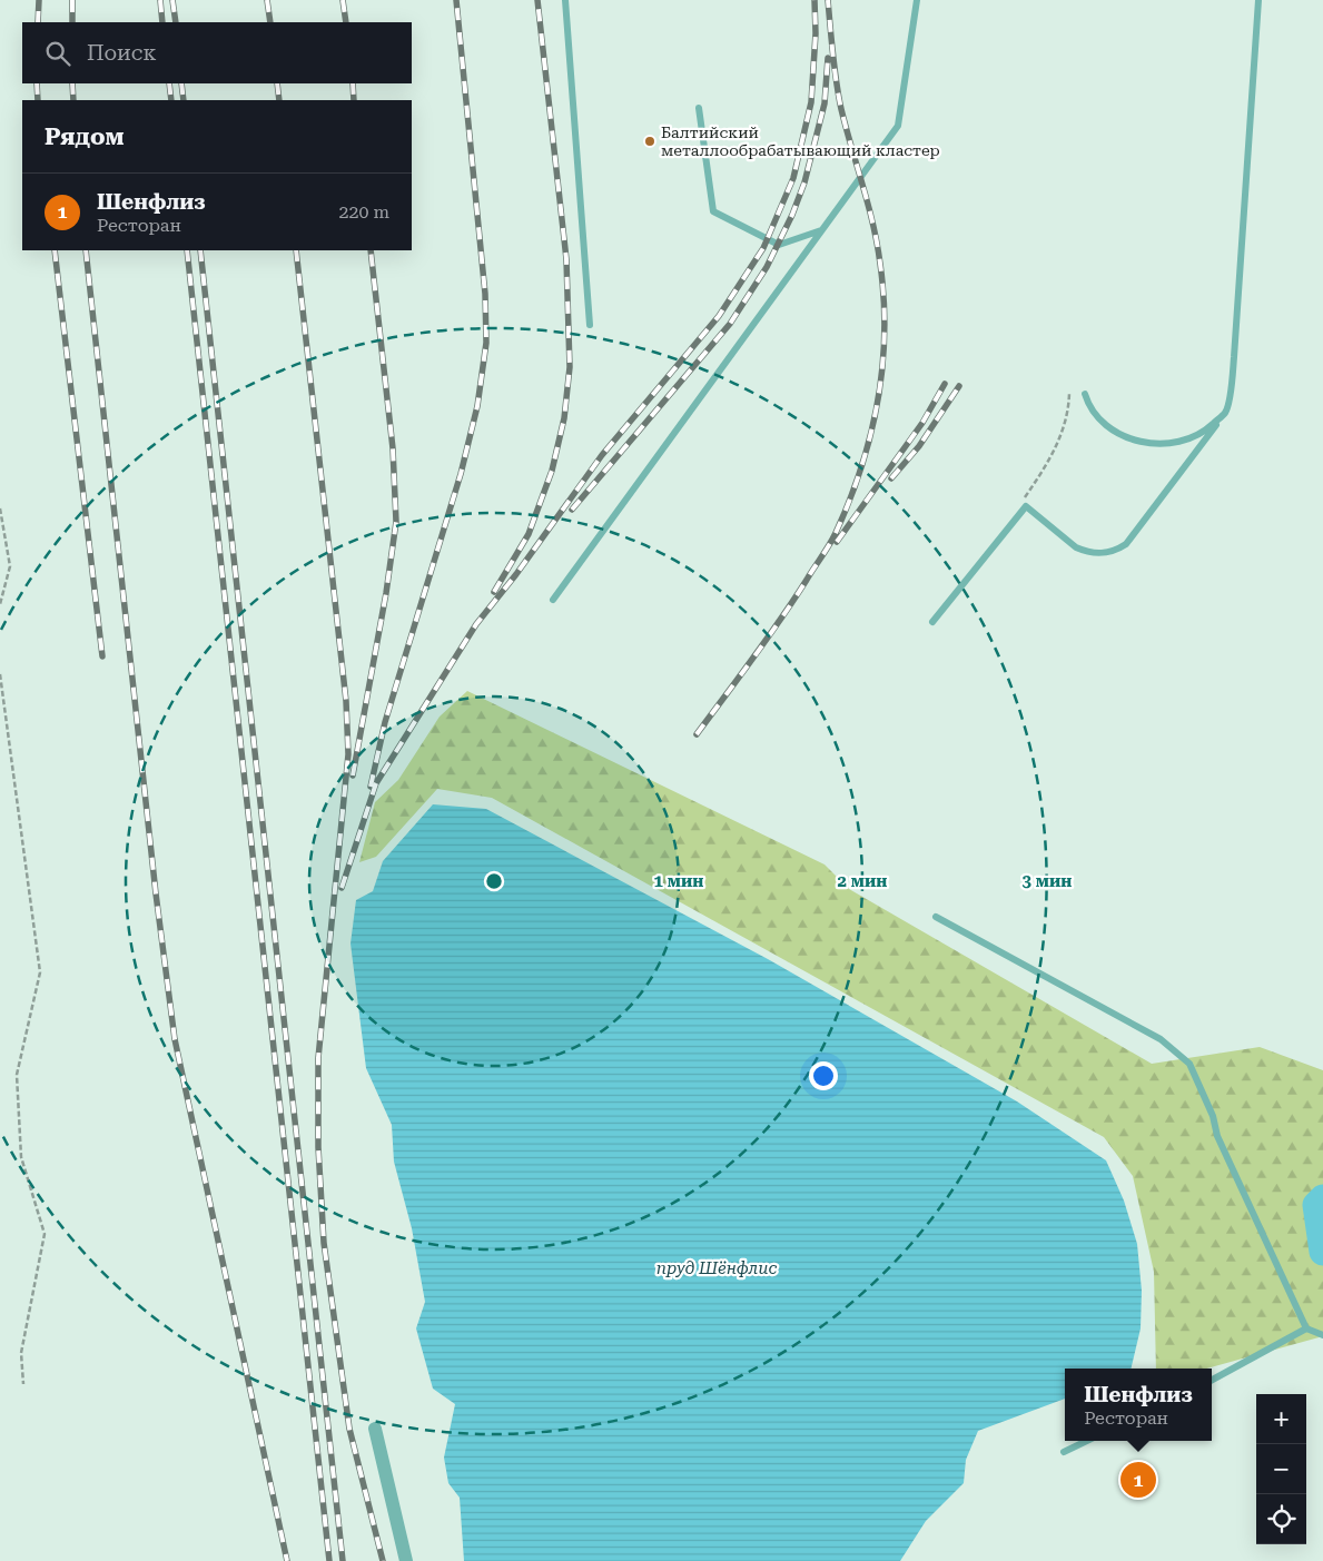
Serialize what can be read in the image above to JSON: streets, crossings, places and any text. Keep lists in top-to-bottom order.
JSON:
{
  "water": ["пруд Шёнфлис"],
  "places": ["Балтийский металлообрабатывающий кластер"],
  "page": {
    "search": "Поиск",
    "heading": "Рядом",
    "list": [
      {
        "mark": "1",
        "name": "Шенфлиз",
        "note": "Ресторан",
        "value": "220 m"
      }
    ],
    "popup": ["Шенфлиз", "Ресторан"],
    "map_buttons": ["+", "−"],
    "pins": "1"
  },
  "rings": ["1 мин", "2 мин", "3 мин"]
}
